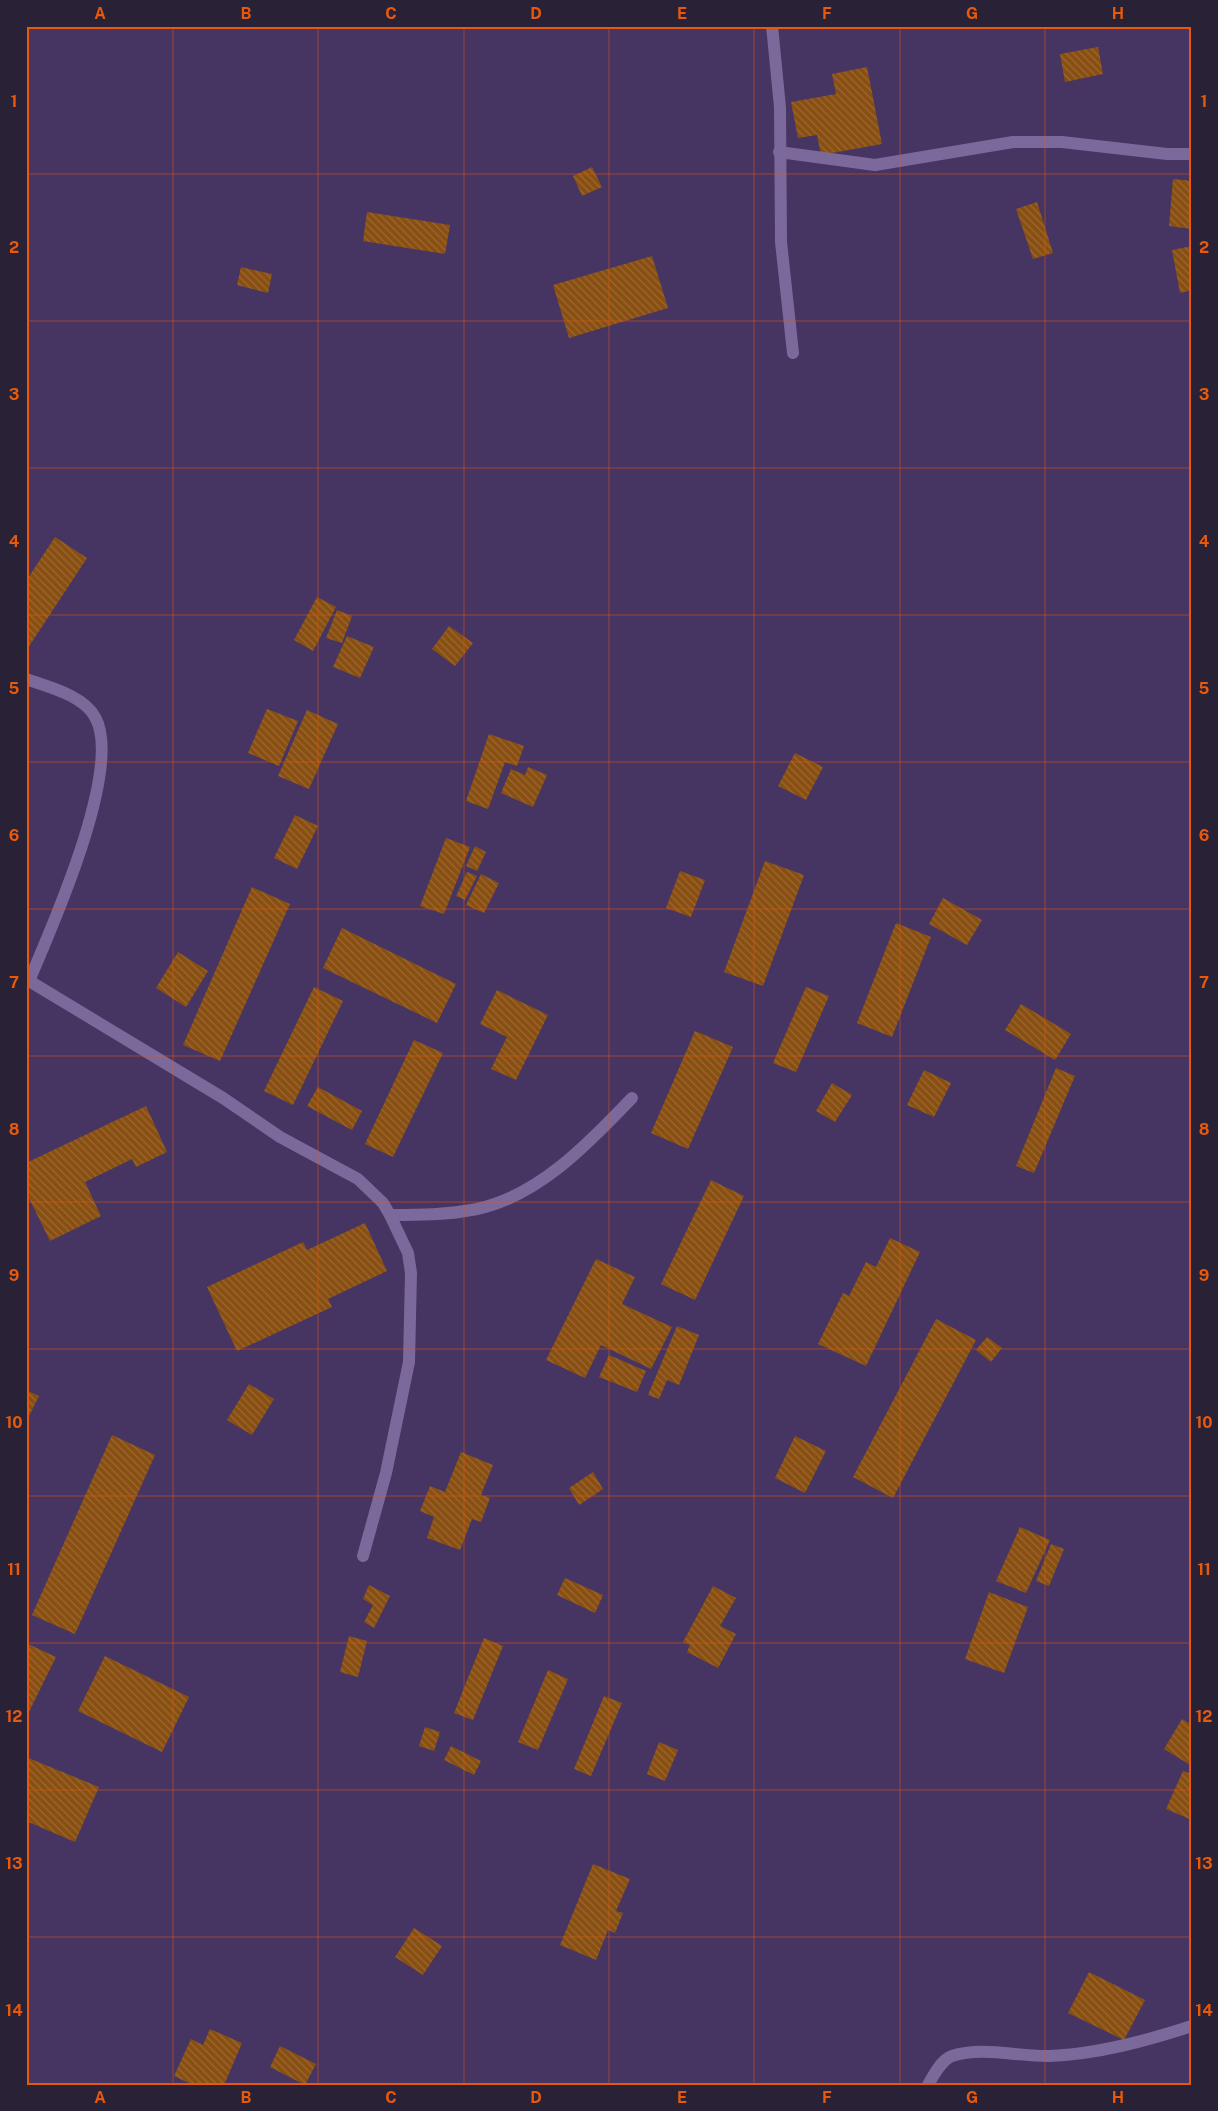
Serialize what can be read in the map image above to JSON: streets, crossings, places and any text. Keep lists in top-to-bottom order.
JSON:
{
  "grid": {
    "columns": [
      "A",
      "B",
      "C",
      "D",
      "E",
      "F",
      "G",
      "H"
    ],
    "rows": [
      "1",
      "2",
      "3",
      "4",
      "5",
      "6",
      "7",
      "8",
      "9",
      "10",
      "11",
      "12",
      "13",
      "14"
    ]
  }
}
